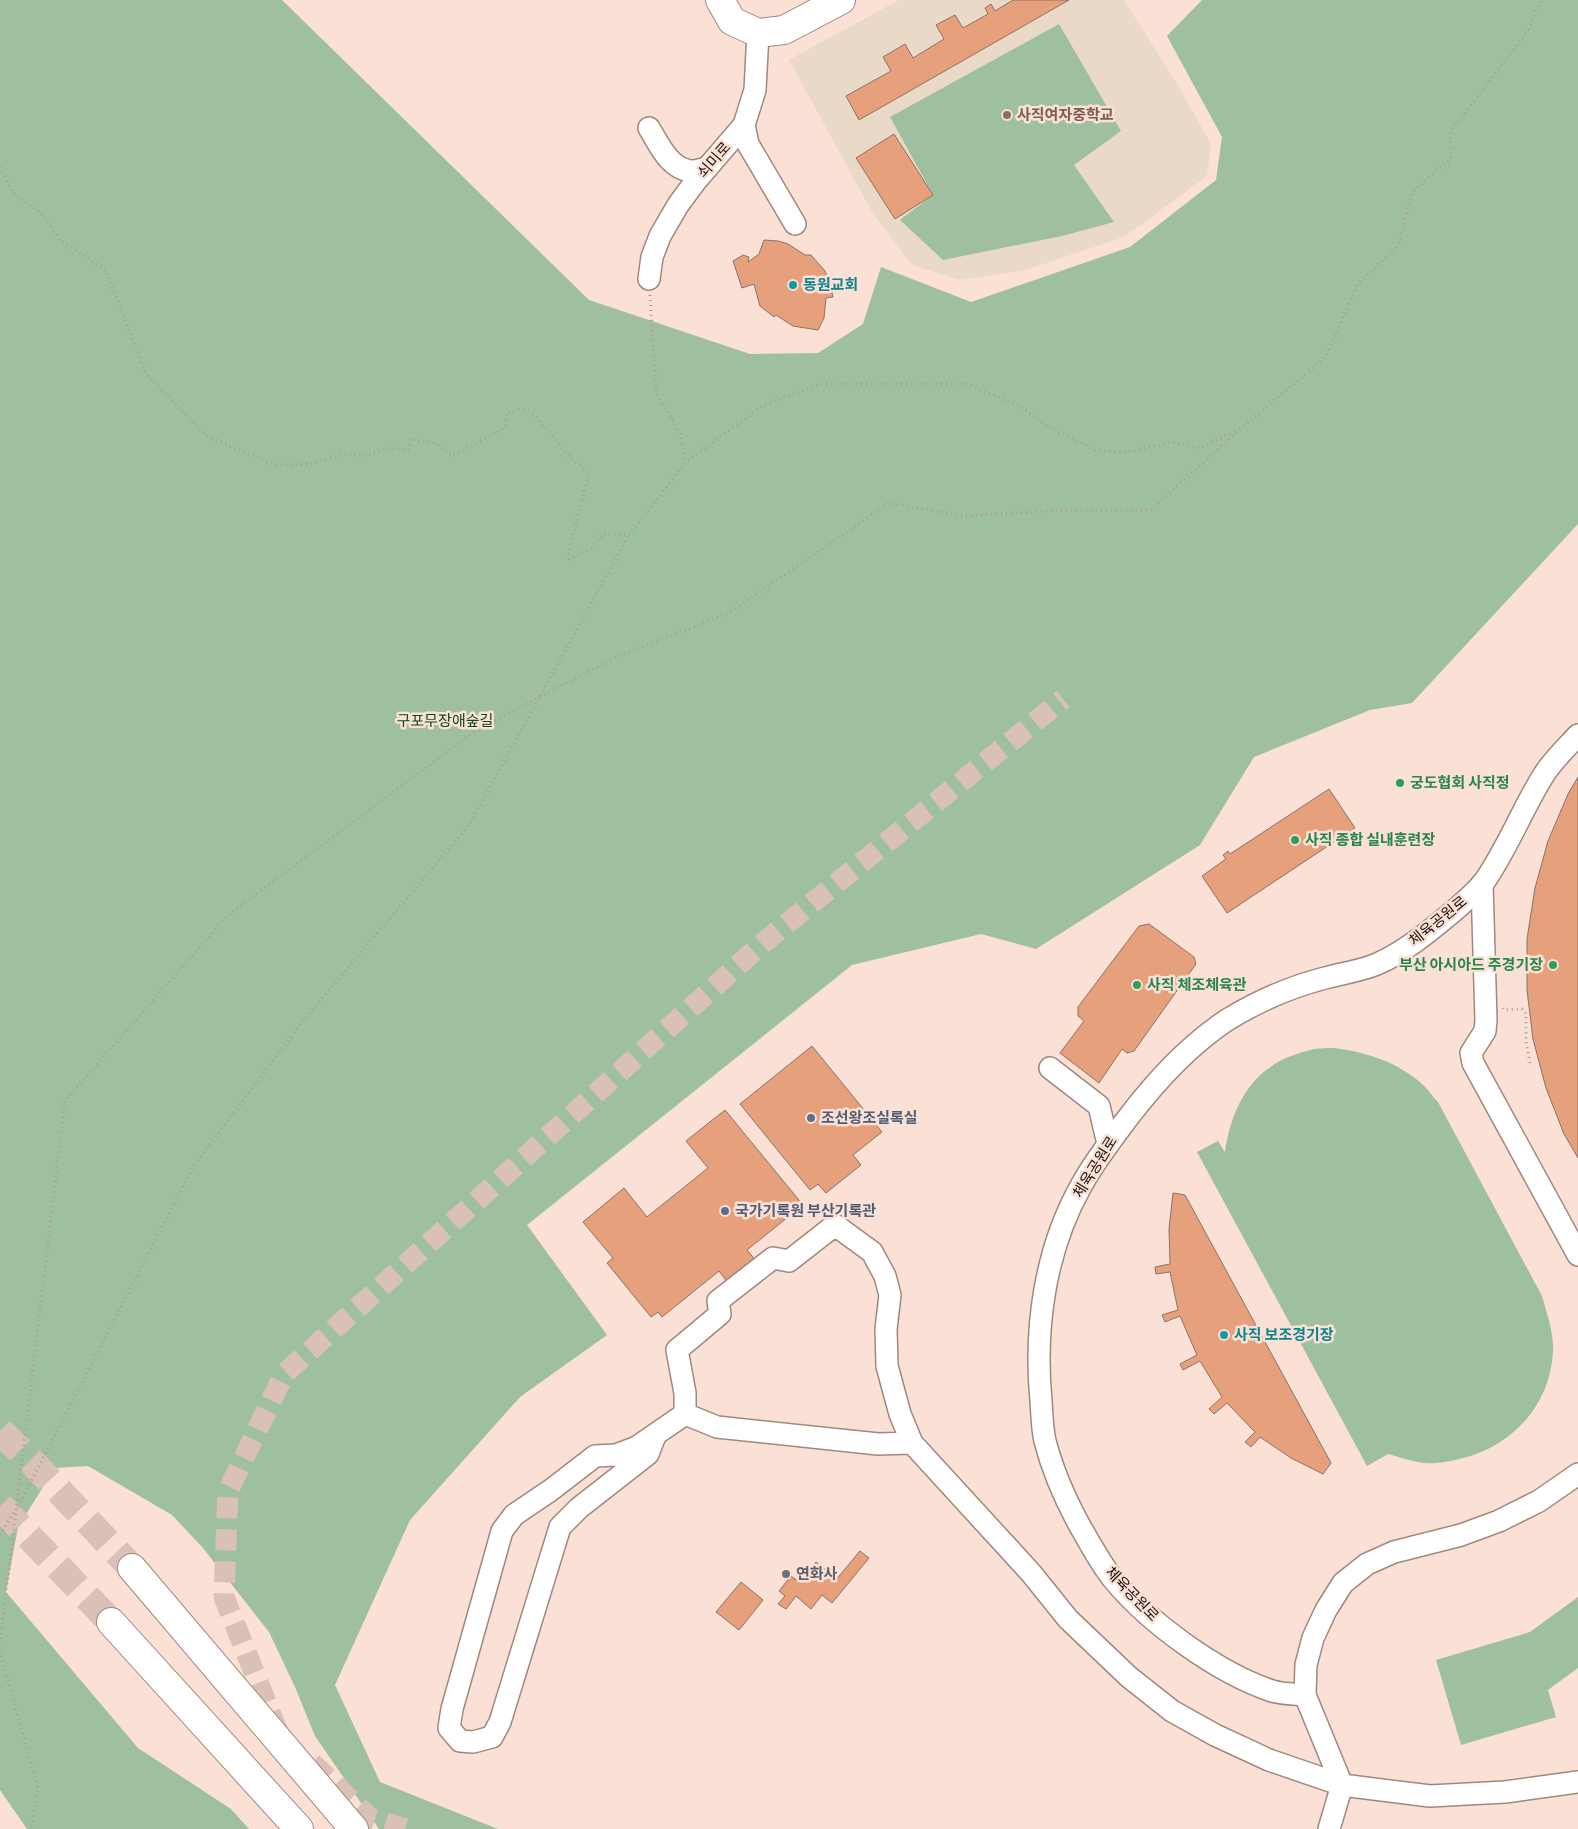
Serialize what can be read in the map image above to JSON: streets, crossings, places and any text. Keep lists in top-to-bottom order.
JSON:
{
  "streets": {
    "street": ["쇠미로", "체육공원로"]
  },
  "parks": ["구포무장애숲길"],
  "places": [
    "사직여자중학교",
    "동원교회",
    "궁도협회 사직정",
    "사직 종합 실내훈련장",
    "부산 아시아드 주경기장",
    "사직 체조체육관",
    "조선왕조실록실",
    "국가기록원 부산기록관",
    "사직 보조경기장",
    "연화사"
  ]
}
